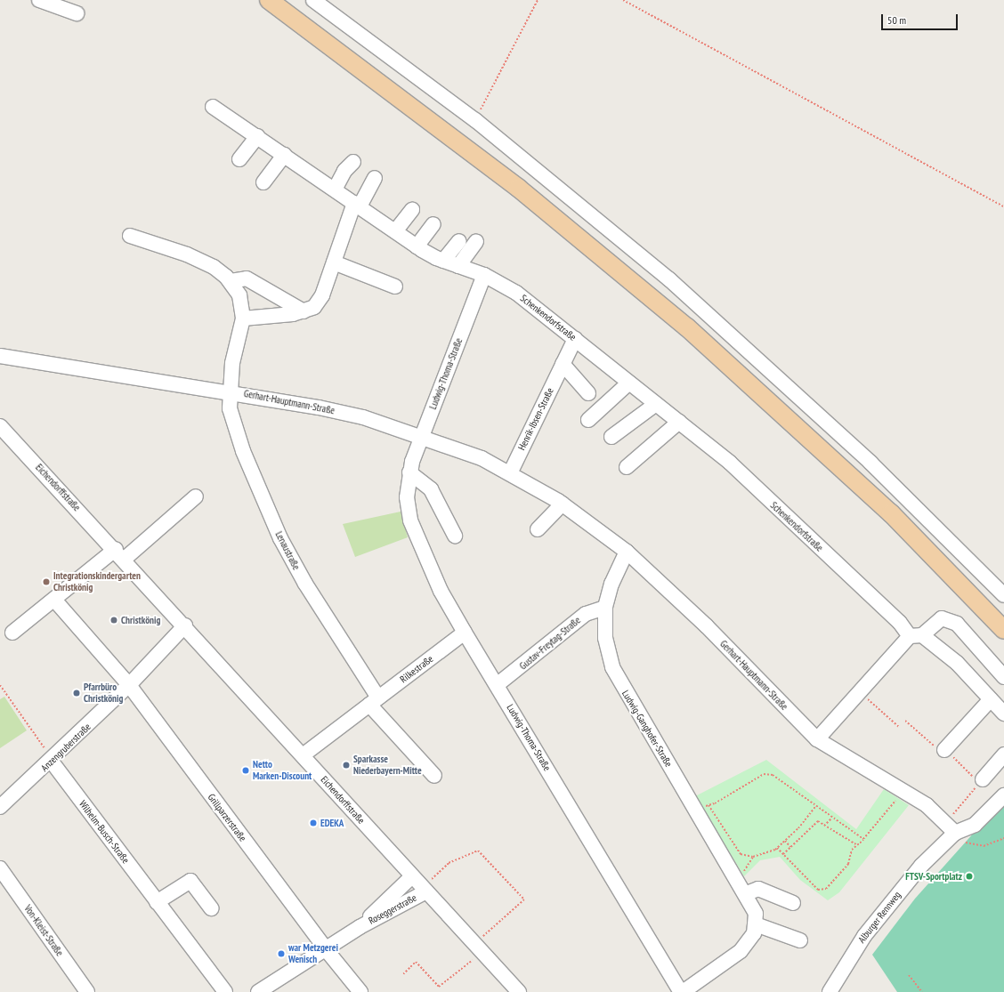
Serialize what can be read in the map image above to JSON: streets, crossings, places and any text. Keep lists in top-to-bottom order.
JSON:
{
  "streets": {
    "street": [
      "Schenkendorfstraße",
      "Ludwig-Thoma-Straße",
      "Gerhart-Hauptmann-Straße",
      "Henrik-Ibsen-Straße",
      "Eichendorffstraße",
      "Lenaustraße",
      "Gustav-Freytag-Straße",
      "Rilkestraße",
      "Ludwig-Ganghofer-Straße",
      "Anzengruberstraße",
      "Grillparzerstraße",
      "Wilhelm-Busch-Straße",
      "Roseggerstraße",
      "Alburger Rennweg",
      "Von-Kleist-Straße"
    ]
  },
  "crossings": [
    ["Schenkendorfstraße", "Ludwig-Thoma-Straße"],
    ["Schenkendorfstraße", "Henrik-Ibsen-Straße"],
    ["Ludwig-Thoma-Straße", "Gerhart-Hauptmann-Straße"],
    ["Ludwig-Thoma-Straße", "Gustav-Freytag-Straße"],
    ["Ludwig-Thoma-Straße", "Rilkestraße"],
    ["Gerhart-Hauptmann-Straße", "Henrik-Ibsen-Straße"],
    ["Gerhart-Hauptmann-Straße", "Lenaustraße"],
    ["Gerhart-Hauptmann-Straße", "Ludwig-Ganghofer-Straße"],
    ["Gerhart-Hauptmann-Straße", "Alburger Rennweg"],
    ["Eichendorffstraße", "Rilkestraße"],
    ["Eichendorffstraße", "Anzengruberstraße"],
    ["Eichendorffstraße", "Roseggerstraße"],
    ["Lenaustraße", "Rilkestraße"],
    ["Gustav-Freytag-Straße", "Ludwig-Ganghofer-Straße"],
    ["Anzengruberstraße", "Grillparzerstraße"],
    ["Anzengruberstraße", "Wilhelm-Busch-Straße"],
    ["Grillparzerstraße", "Roseggerstraße"]
  ],
  "places": [
    "Integrationskindergarten Christkönig",
    "Christkönig",
    "Pfarrbüro Christkönig",
    "Sparkasse Niederbayern-Mitte",
    "Netto Marken-Discount",
    "EDEKA",
    "FTSV-Sportplatz",
    "war Metzgerei Wenisch"
  ],
  "scale_bar": "50 m"
}
